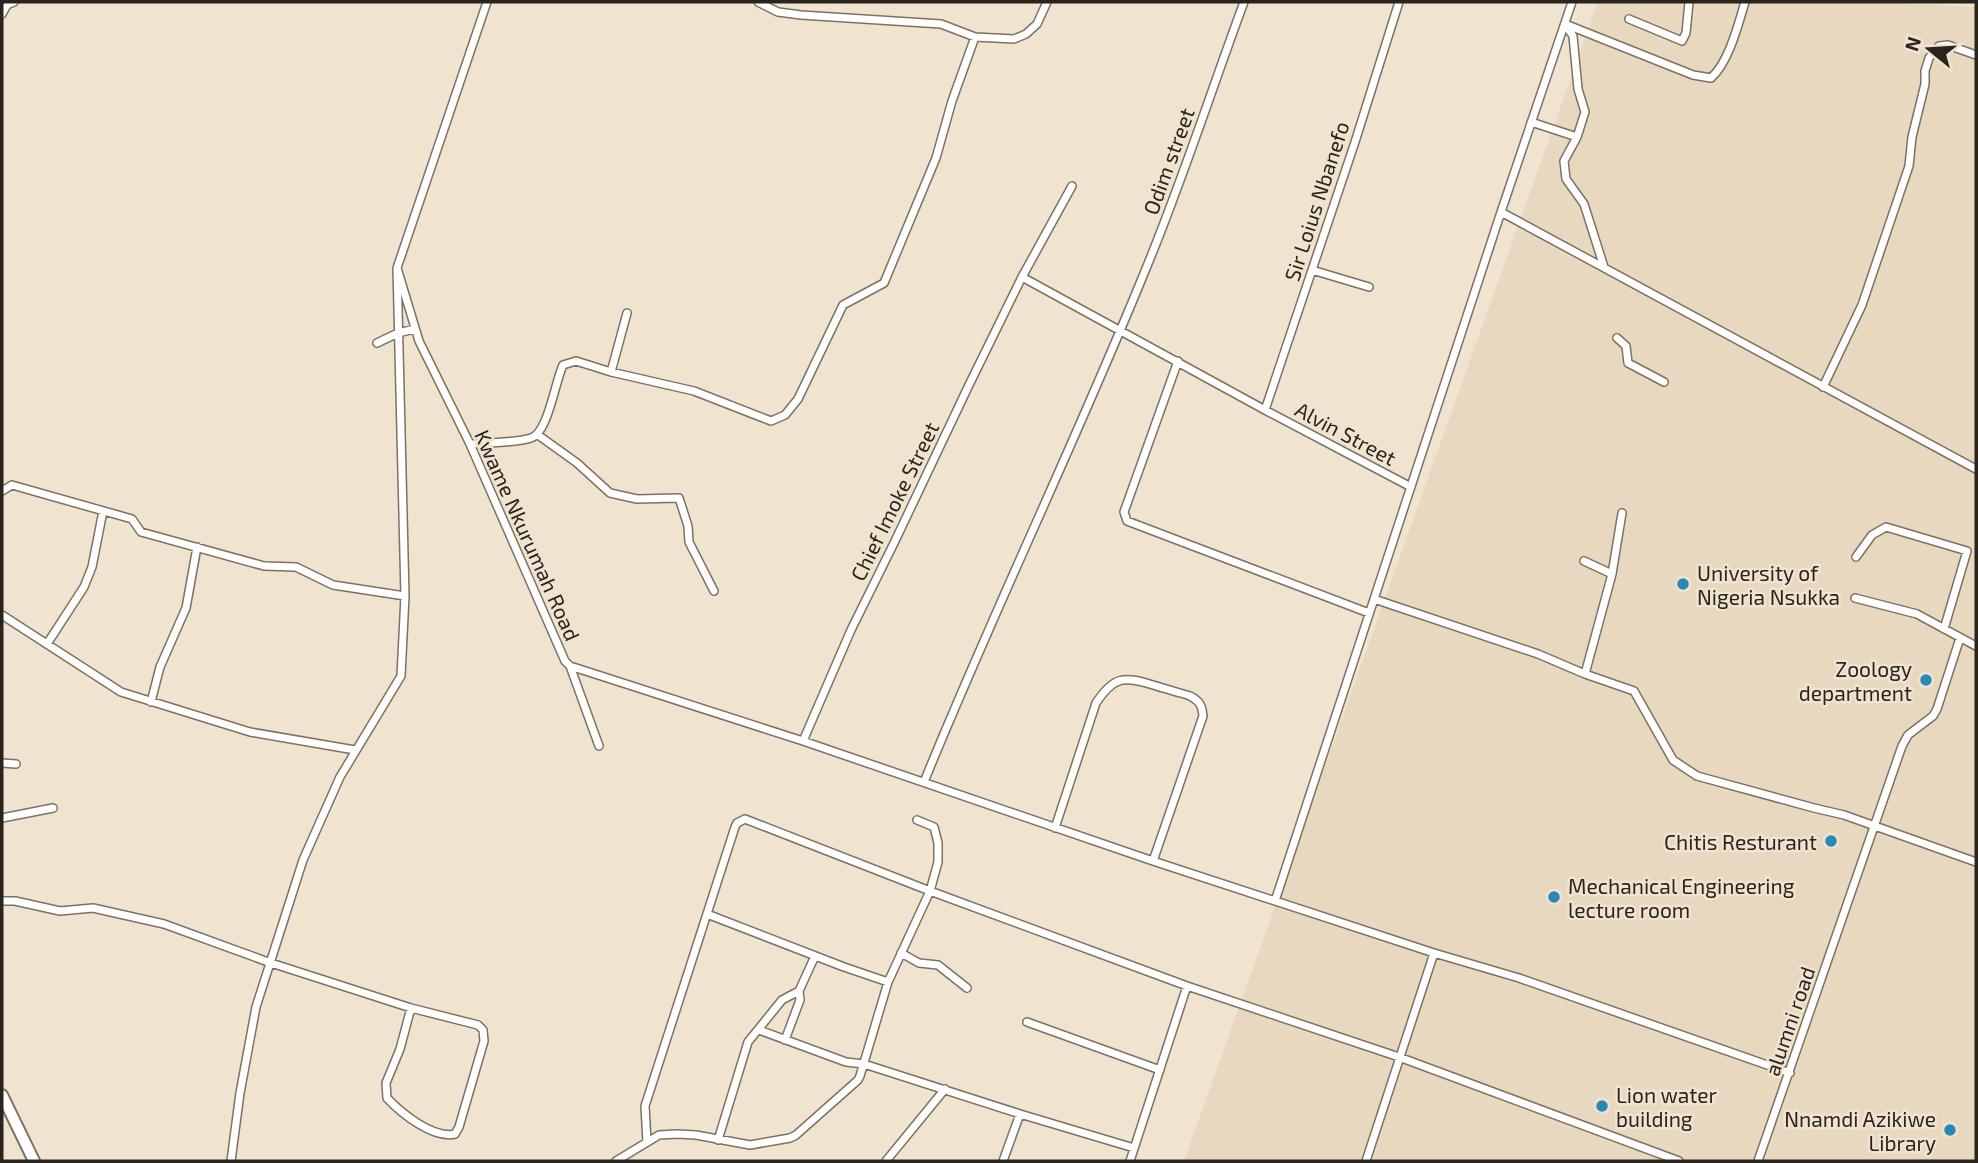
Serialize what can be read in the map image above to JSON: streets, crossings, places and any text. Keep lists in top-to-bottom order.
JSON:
{
  "streets": {
    "street": [
      "Odim street",
      "Sir Loius Nbanefo",
      "Alvin Street",
      "Chief Imoke Street",
      "Kwame Nkurumah Road",
      "alumni road"
    ]
  },
  "crossings": [
    ["Odim street", "Alvin Street"],
    ["Odim street", "Kwame Nkurumah Road"],
    ["Sir Loius Nbanefo", "Alvin Street"],
    ["Alvin Street", "Chief Imoke Street"],
    ["Chief Imoke Street", "Kwame Nkurumah Road"],
    ["Kwame Nkurumah Road", "alumni road"]
  ],
  "places": [
    "University of Nigeria Nsukka",
    "Zoology department",
    "Chitis Resturant",
    "Mechanical Engineering lecture room",
    "Lion water building",
    "Nnamdi Azikiwe Library"
  ],
  "north": "left"
}
